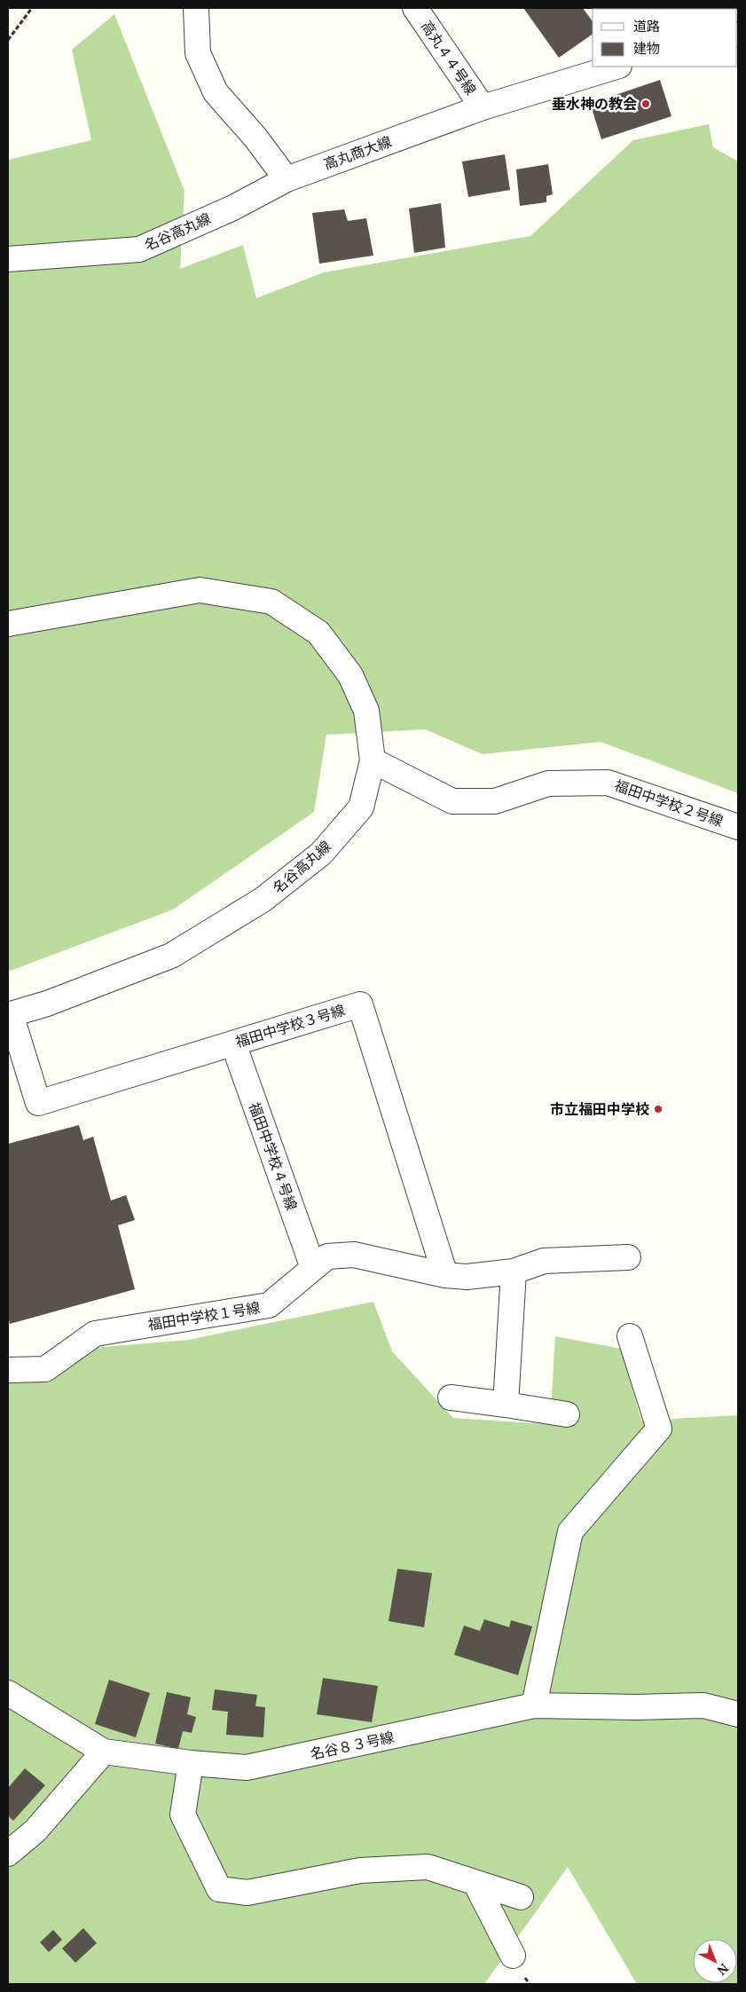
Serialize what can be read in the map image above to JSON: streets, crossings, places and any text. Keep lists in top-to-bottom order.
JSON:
{
  "streets": {
    "street": [
      "高丸４４号線",
      "高丸商大線",
      "名谷高丸線",
      "福田中学校２号線",
      "福田中学校３号線",
      "福田中学校４号線",
      "福田中学校１号線",
      "名谷８３号線"
    ]
  },
  "crossings": [
    ["高丸４４号線", "高丸商大線"],
    ["高丸商大線", "名谷高丸線"],
    ["名谷高丸線", "福田中学校２号線"],
    ["名谷高丸線", "福田中学校３号線"],
    ["福田中学校３号線", "福田中学校４号線"],
    ["福田中学校３号線", "福田中学校１号線"],
    ["福田中学校４号線", "福田中学校１号線"]
  ],
  "places": ["垂水神の教会", "市立福田中学校"],
  "legend": ["道路", "建物"],
  "north": "bottom right"
}
